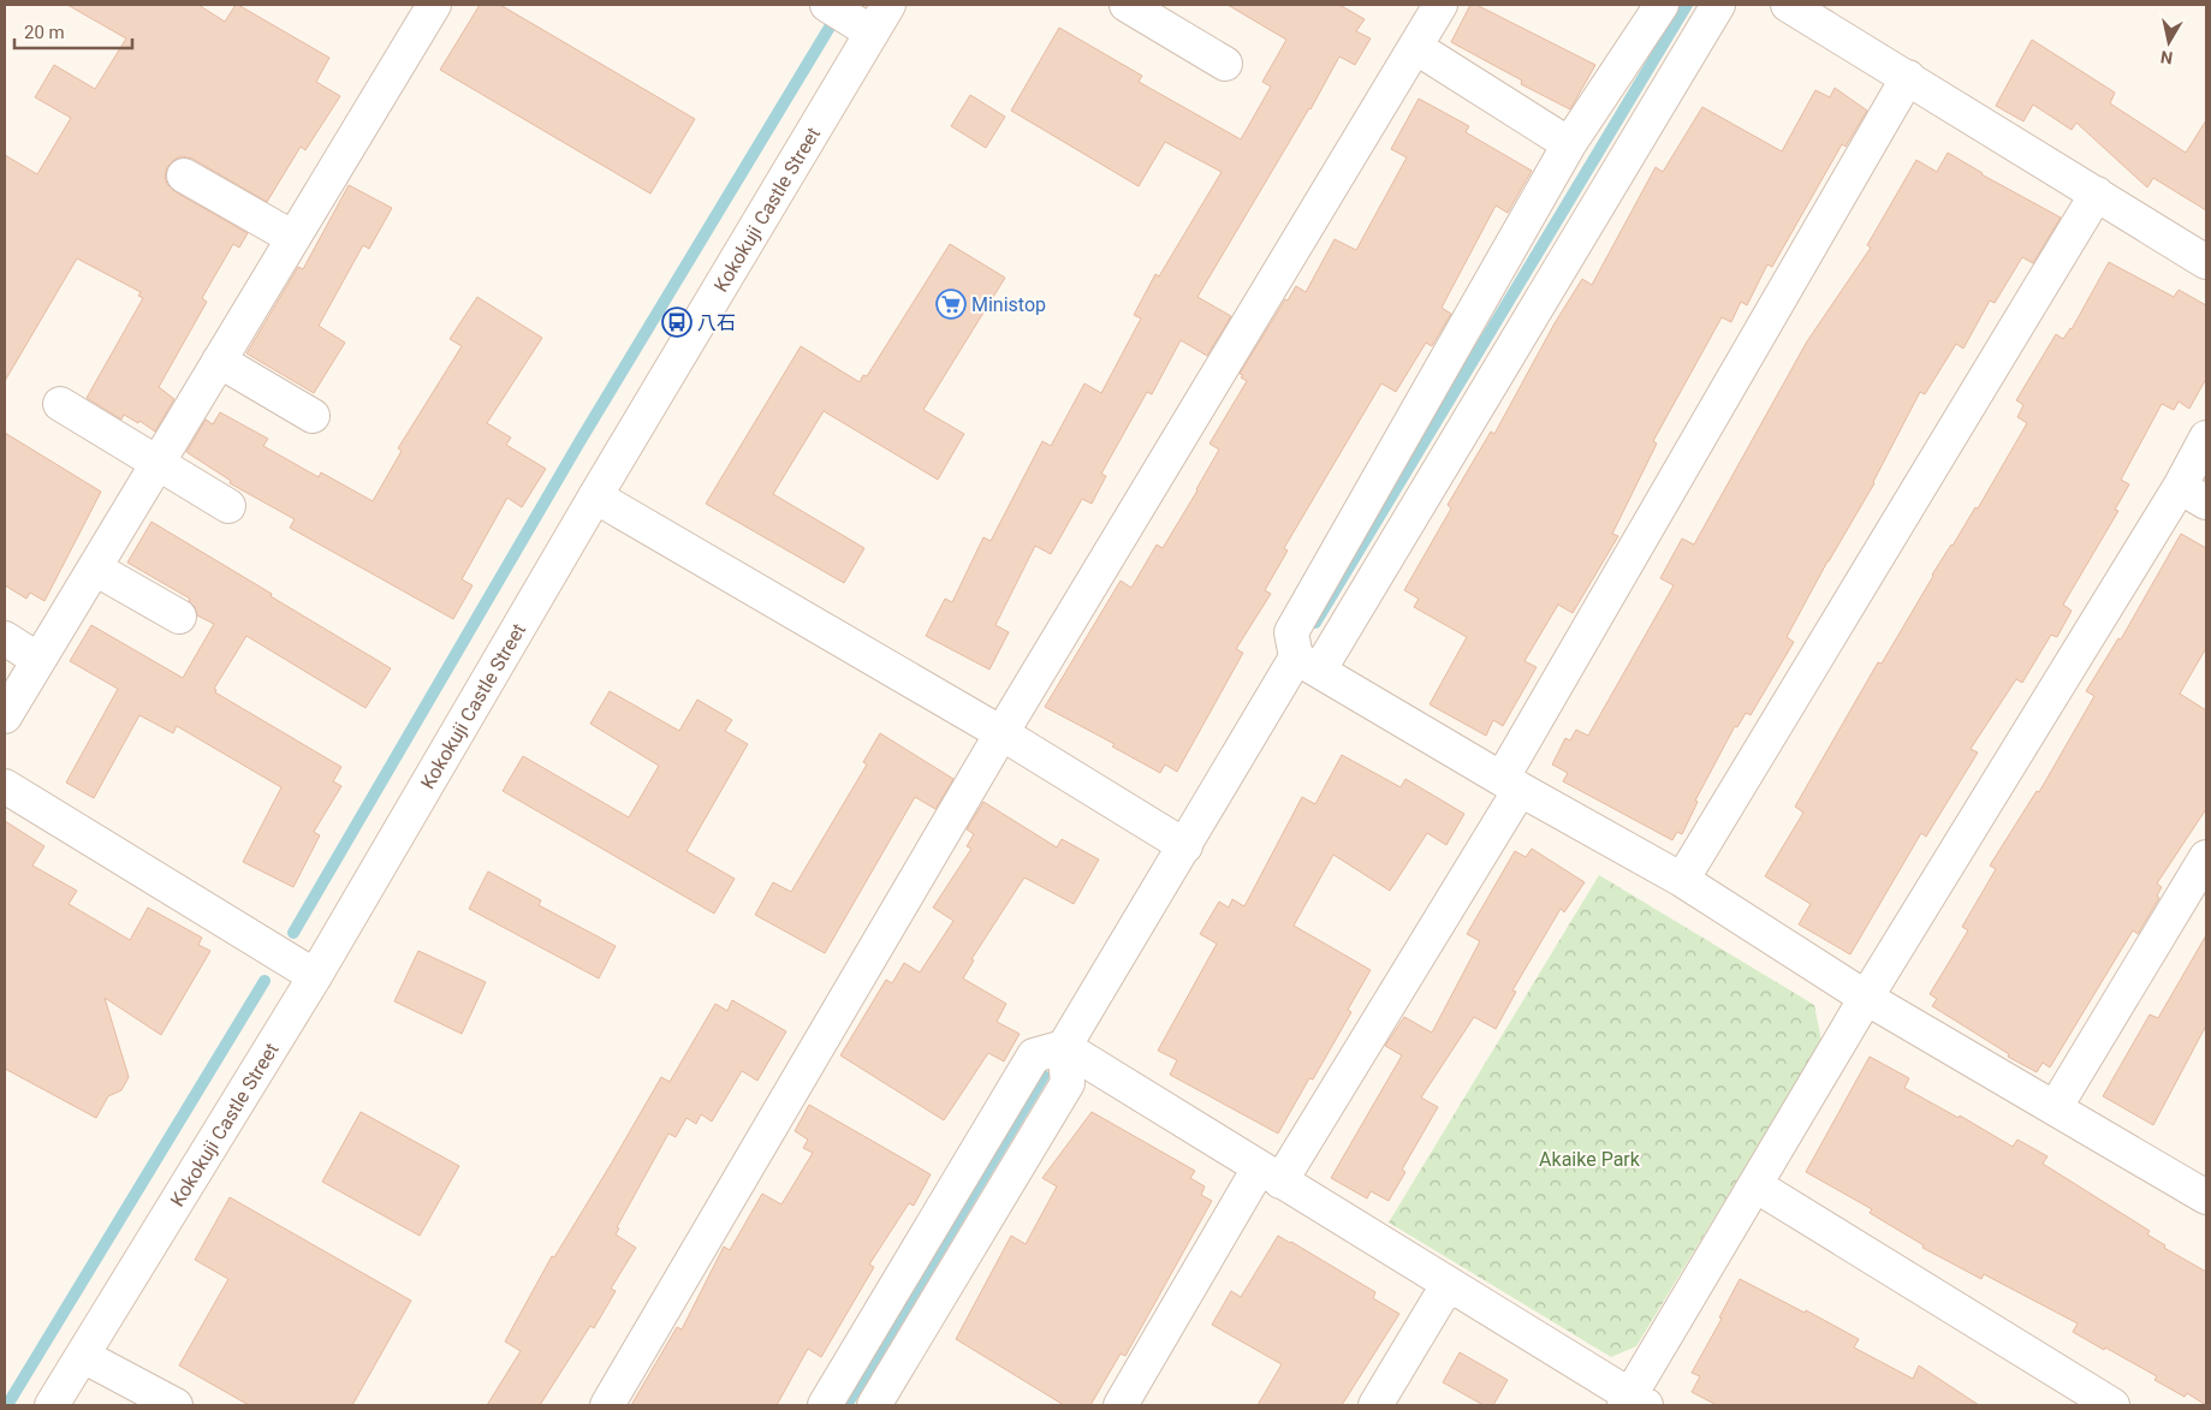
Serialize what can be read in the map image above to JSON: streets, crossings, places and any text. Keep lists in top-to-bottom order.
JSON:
{
  "streets": {
    "street": ["Kokokuji Castle Street"]
  },
  "parks": ["Akaike Park"],
  "places": {
    "supermarket": ["Ministop"],
    "bus stop": ["八石"]
  },
  "scale_bar": "20 m",
  "north": "bottom"
}
